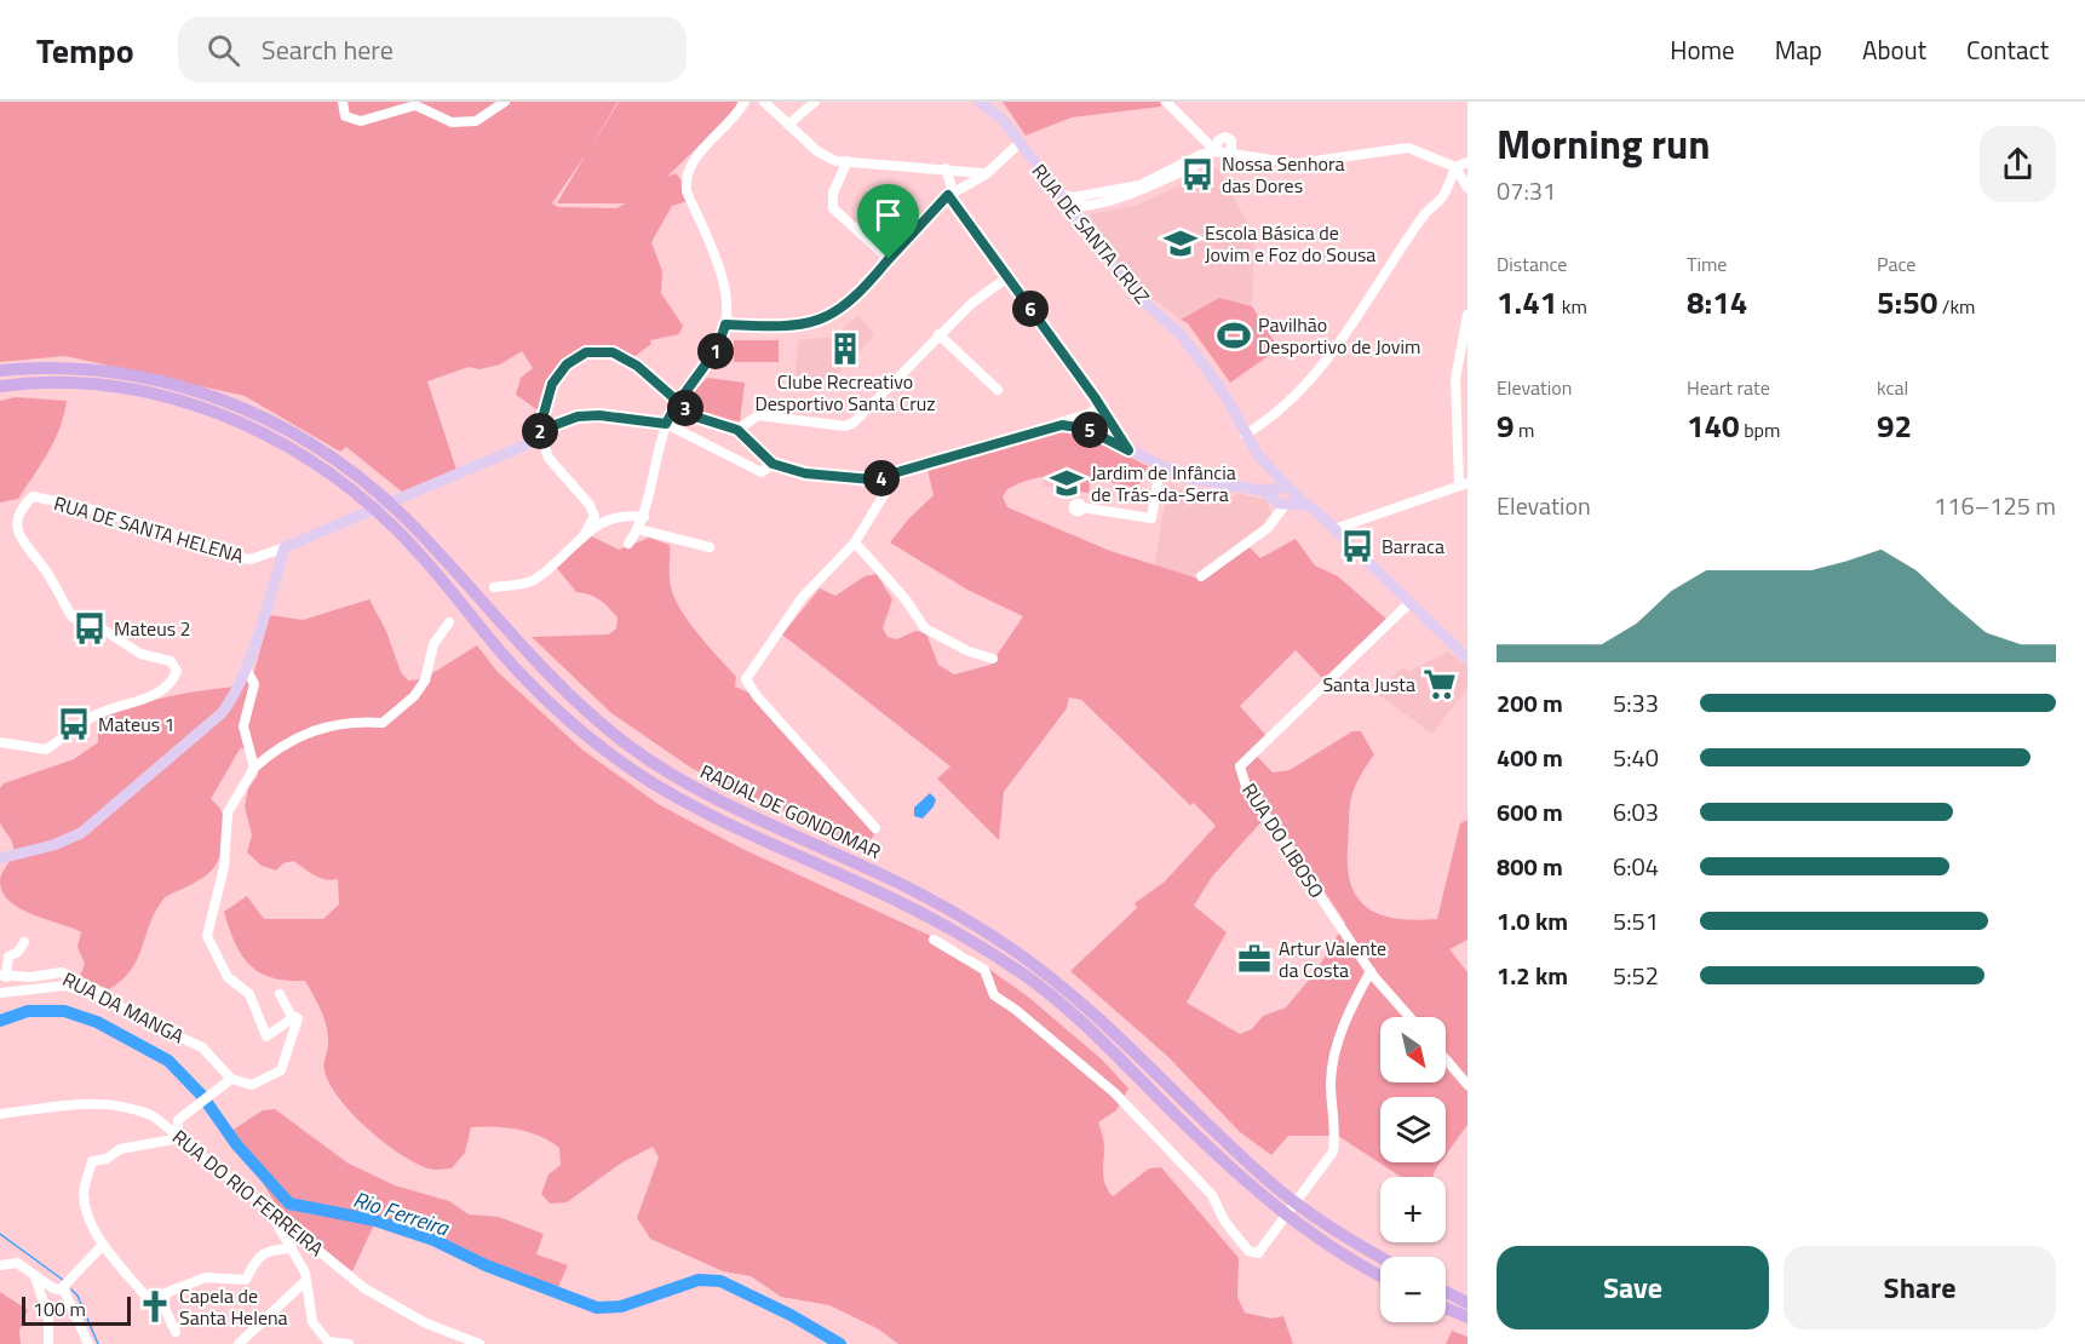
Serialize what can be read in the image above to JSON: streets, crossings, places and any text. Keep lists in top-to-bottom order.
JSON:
{
  "streets": {
    "highway": ["RADIAL DE GONDOMAR"],
    "main road": ["RUA DE SANTA CRUZ", "RUA DE SANTA HELENA"],
    "street": ["RUA DO LIBOSO", "RUA DA MANGA", "RUA DO RIO FERREIRA"]
  },
  "water": ["Rio Ferreira"],
  "places": {
    "bus stop": [
      "Nossa Senhora das Dores",
      "Barraca",
      "Mateus 2",
      "Mateus 1"
    ],
    "school or university": ["Escola Básica de Jovim e Foz do Sousa", "Jardim de Infância de Trás-da-Serra"],
    "sports": ["Pavilhão Desportivo de Jovim"],
    "building": ["Clube Recreativo Desportivo Santa Cruz"],
    "supermarket": ["Santa Justa"],
    "office": ["Artur Valente da Costa"],
    "church": ["Capela de Santa Helena"]
  },
  "scale_bar": "100 m",
  "north": "bottom right",
  "page": {
    "header": "Tempo",
    "search": "Search here",
    "nav": [
      "Home",
      "Map",
      "About",
      "Contact"
    ],
    "heading": ["Morning run", "07:31"],
    "stats": [
      ["Distance", "1.41 km"],
      ["Time", "8:14"],
      ["Pace", "5:50 /km"],
      ["Elevation", "9 m"],
      ["Heart rate", "140 bpm"],
      ["kcal", "92"]
    ],
    "pins": [
      "6",
      "1",
      "3",
      "5",
      "2",
      "4"
    ],
    "chart": ["Elevation", "116–125 m"],
    "list": [
      {
        "name": "200 m",
        "note": "5:33"
      },
      {
        "name": "400 m",
        "note": "5:40"
      },
      {
        "name": "600 m",
        "note": "6:03"
      },
      {
        "name": "800 m",
        "note": "6:04"
      },
      {
        "name": "1.0 km",
        "note": "5:51"
      },
      {
        "name": "1.2 km",
        "note": "5:52"
      }
    ],
    "map_buttons": ["+", "−"],
    "buttons": ["Save", "Share"],
    "scale": "100 m"
  }
}
